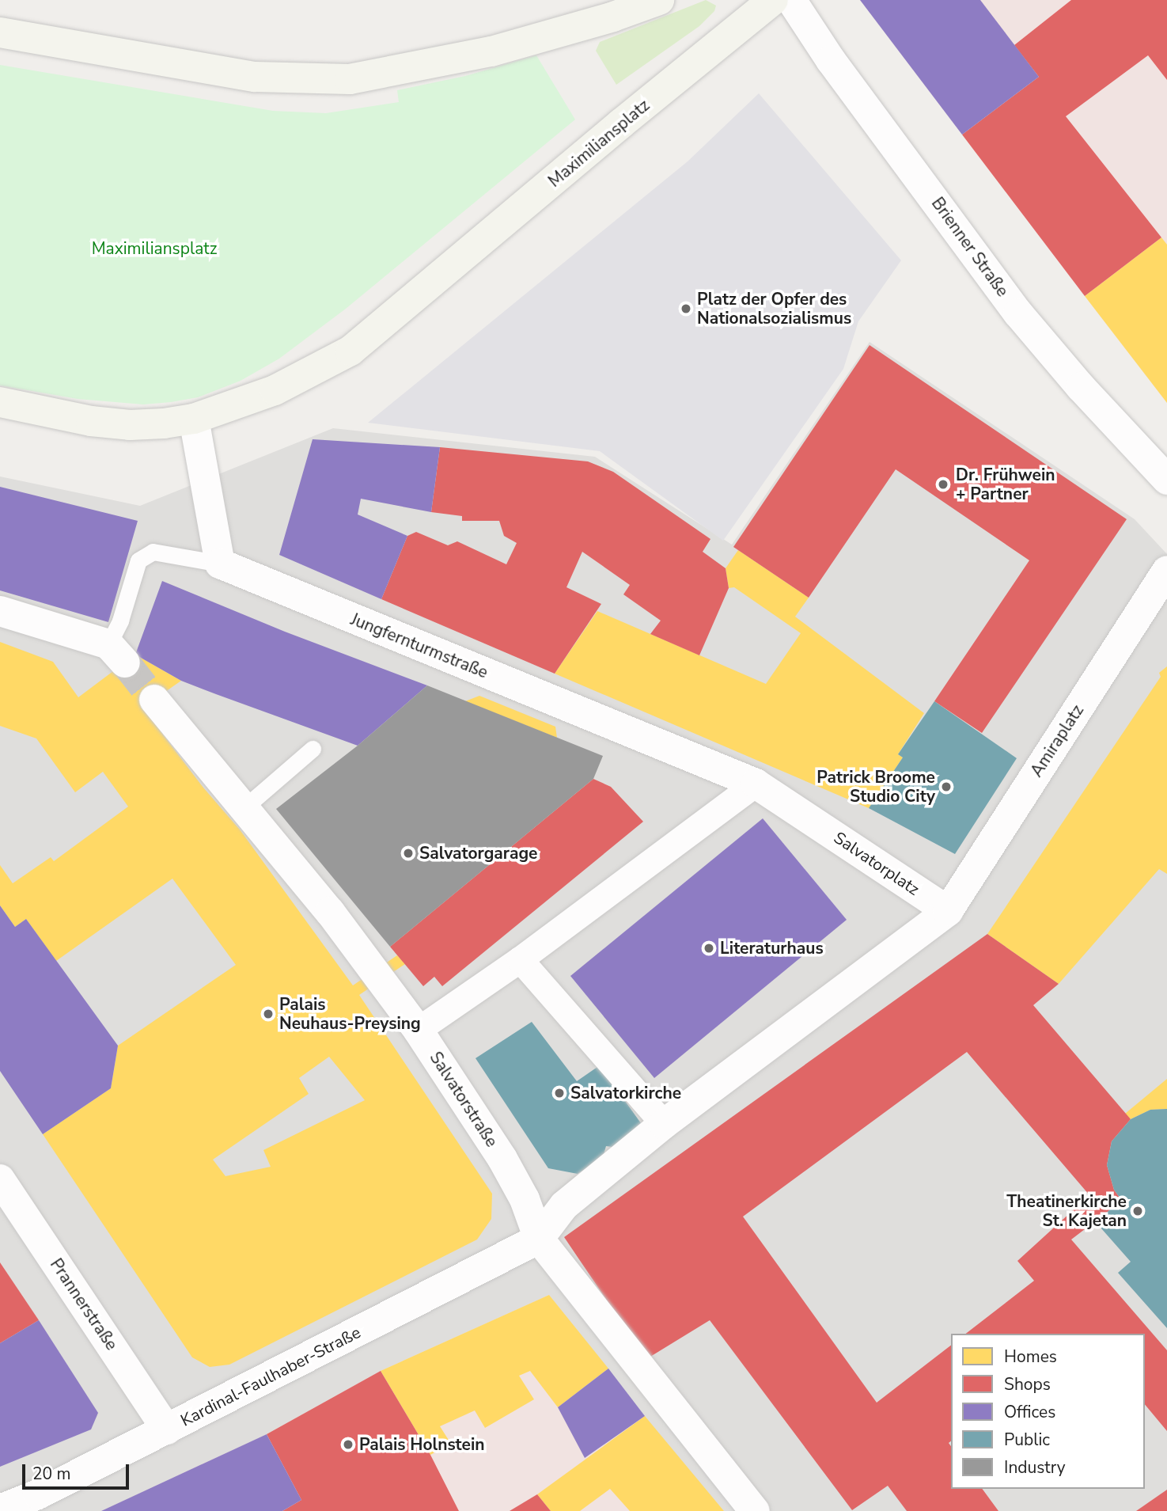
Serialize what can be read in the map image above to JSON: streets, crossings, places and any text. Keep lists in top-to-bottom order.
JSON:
{
  "streets": {
    "main road": ["Maximiliansplatz"],
    "street": [
      "Brienner Straße",
      "Jungfernturmstraße",
      "Amiraplatz",
      "Salvatorplatz",
      "Salvatorstraße",
      "Prannerstraße",
      "Kardinal-Faulhaber-Straße"
    ]
  },
  "crossings": [
    ["Jungfernturmstraße", "Salvatorplatz"],
    ["Amiraplatz", "Salvatorplatz"],
    ["Salvatorstraße", "Kardinal-Faulhaber-Straße"],
    ["Prannerstraße", "Kardinal-Faulhaber-Straße"]
  ],
  "parks": ["Maximiliansplatz"],
  "places": [
    "Platz der Opfer des Nationalsozialismus",
    "Dr. Frühwein + Partner",
    "Patrick Broome Studio City",
    "Salvatorgarage",
    "Literaturhaus",
    "Palais Neuhaus-Preysing",
    "Salvatorkirche",
    "Theatinerkirche St. Kajetan",
    "Palais Holnstein"
  ],
  "legend": [
    "Homes",
    "Shops",
    "Offices",
    "Public",
    "Industry"
  ],
  "scale_bar": "20 m"
}
